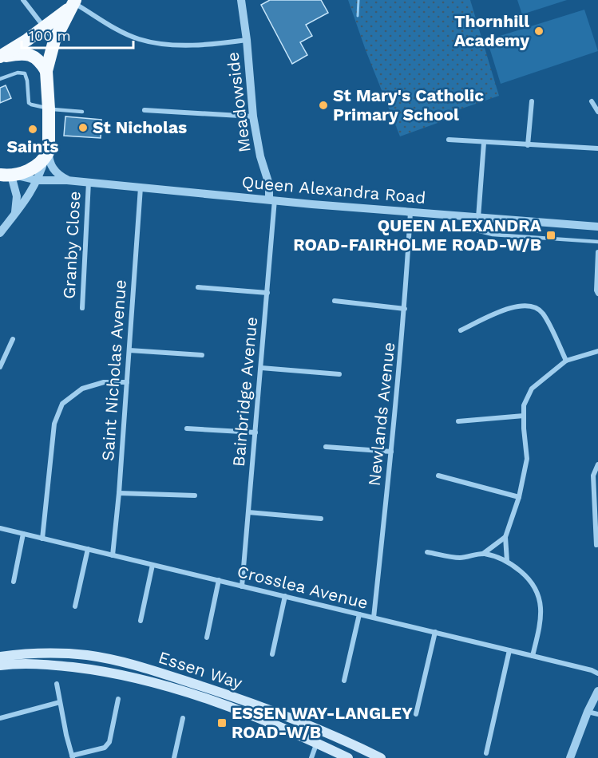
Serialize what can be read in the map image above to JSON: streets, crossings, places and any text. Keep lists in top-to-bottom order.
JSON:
{
  "streets": {
    "main road": ["Essen Way"],
    "street": [
      "Meadowside",
      "Queen Alexandra Road",
      "Granby Close",
      "Saint Nicholas Avenue",
      "Bainbridge Avenue",
      "Newlands Avenue",
      "Crosslea Avenue"
    ]
  },
  "crossings": [
    ["Meadowside", "Queen Alexandra Road"],
    ["Meadowside", "Bainbridge Avenue"],
    ["Queen Alexandra Road", "Granby Close"],
    ["Queen Alexandra Road", "Saint Nicholas Avenue"],
    ["Queen Alexandra Road", "Bainbridge Avenue"],
    ["Queen Alexandra Road", "Newlands Avenue"],
    ["Saint Nicholas Avenue", "Crosslea Avenue"],
    ["Bainbridge Avenue", "Crosslea Avenue"],
    ["Newlands Avenue", "Crosslea Avenue"]
  ],
  "places": {
    "other": [
      "Thornhill Academy",
      "St Mary's Catholic Primary School",
      "St Nicholas",
      "Saints"
    ],
    "transit": ["QUEEN ALEXANDRA ROAD-FAIRHOLME ROAD-W/B", "ESSEN WAY-LANGLEY ROAD-W/B"]
  },
  "scale_bar": "100 m"
}
